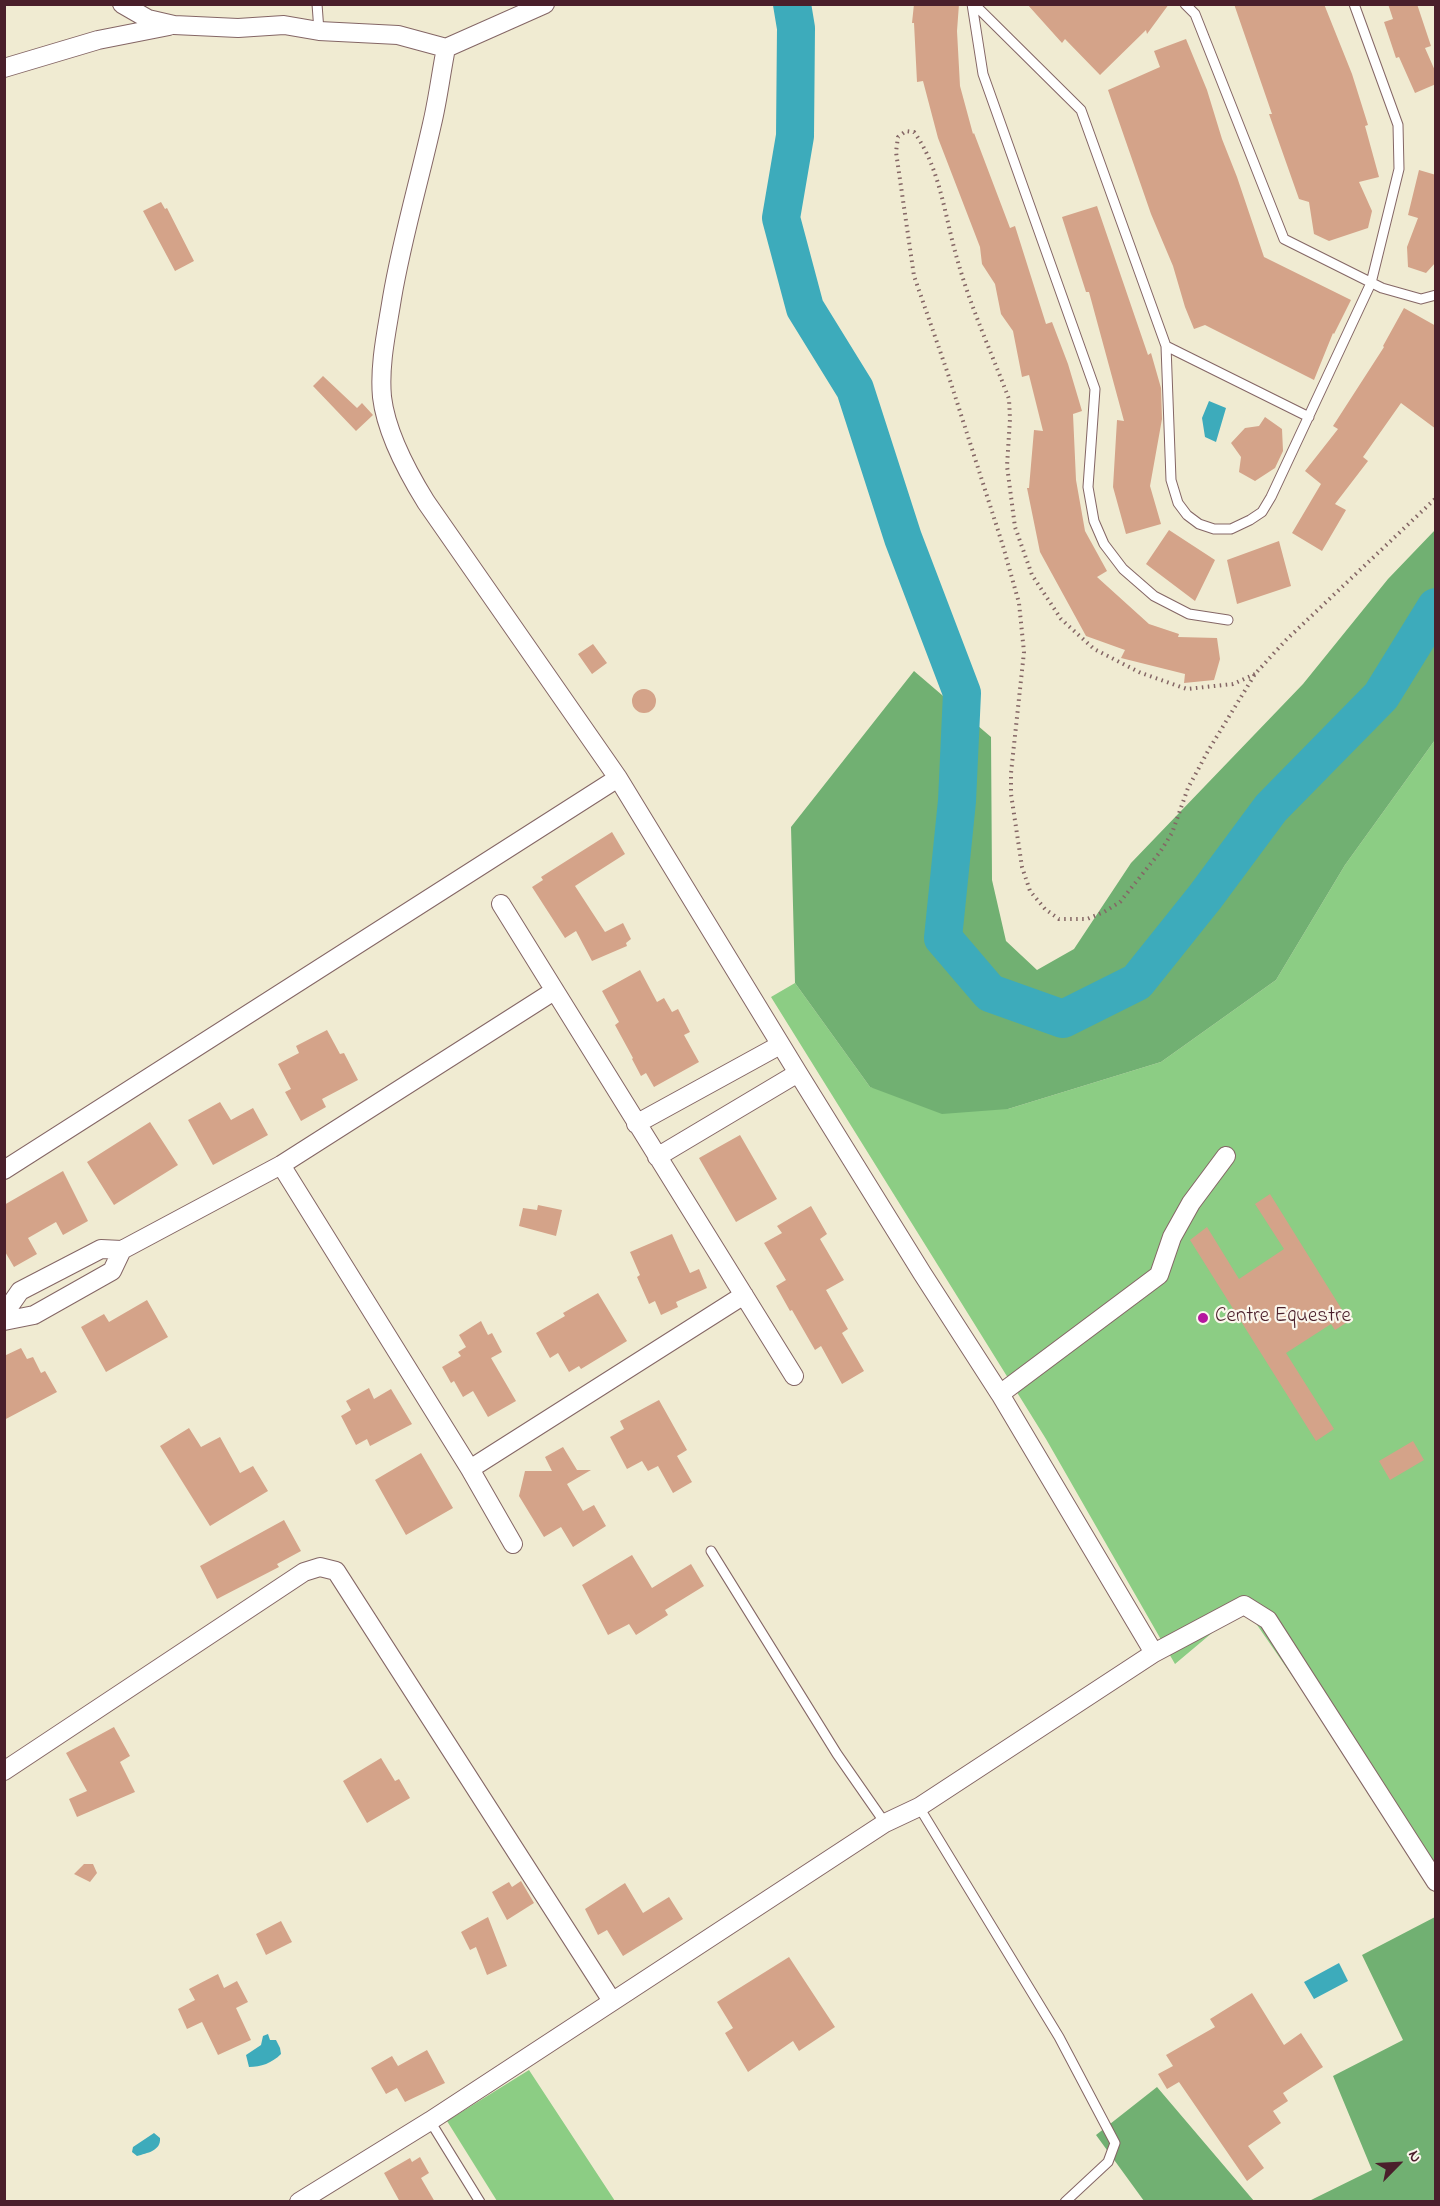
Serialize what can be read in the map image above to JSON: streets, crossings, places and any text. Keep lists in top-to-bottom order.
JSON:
{
  "places": ["Centre Equestre"],
  "north": "top right"
}
